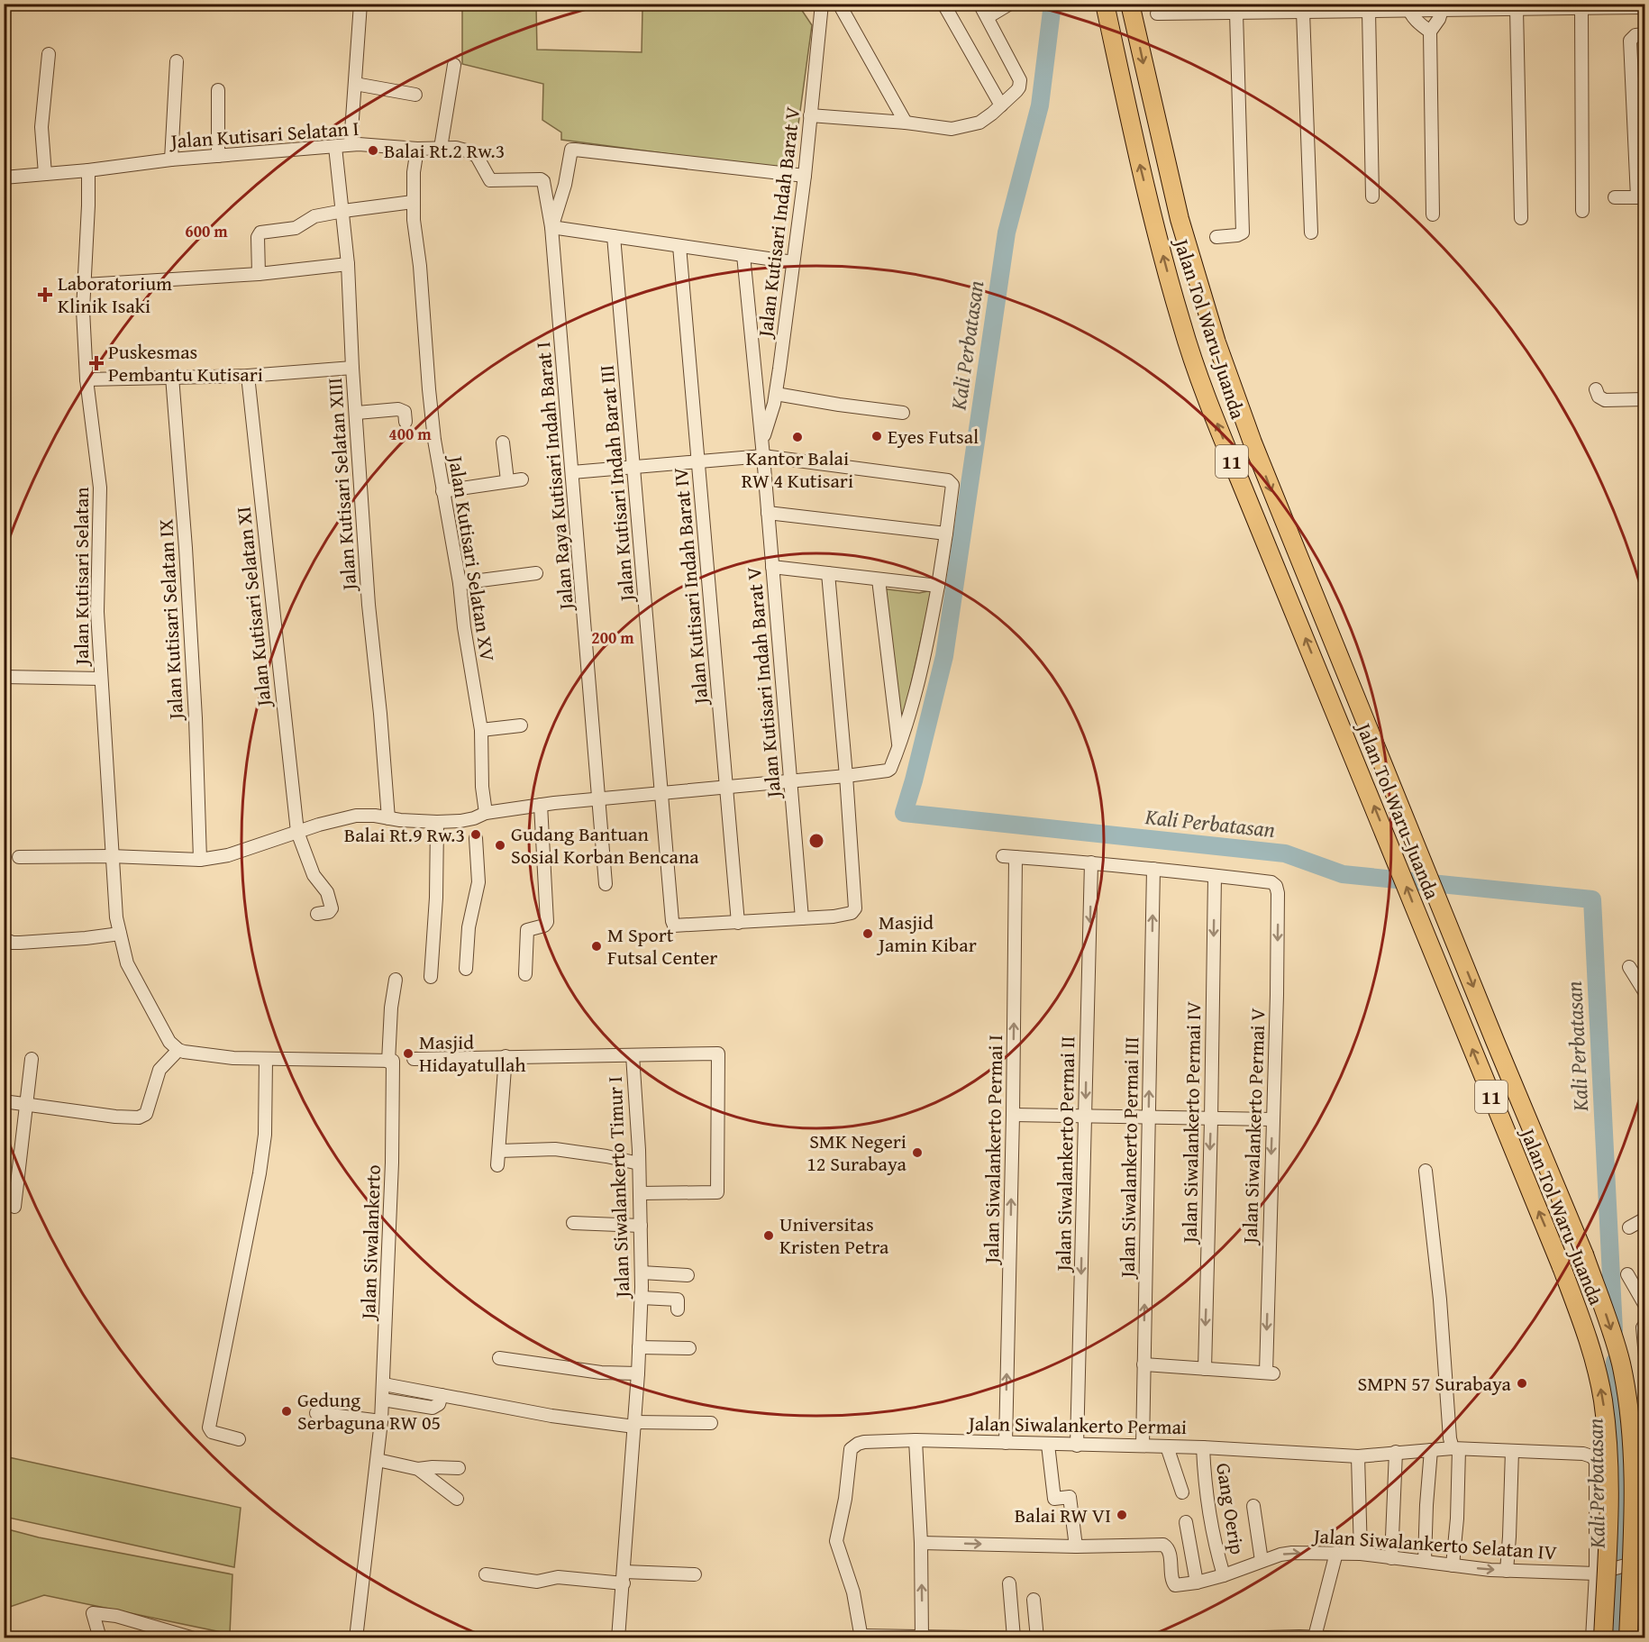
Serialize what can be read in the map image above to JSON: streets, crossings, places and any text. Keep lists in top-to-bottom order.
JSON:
{
  "streets": {
    "highway": ["Jalan Tol Waru–Juanda", "11"],
    "street": [
      "Jalan Kutisari Selatan I",
      "Jalan Kutisari Indah Barat V",
      "Jalan Raya Kutisari Indah Barat I",
      "Jalan Kutisari Indah Barat III",
      "Jalan Kutisari Selatan XIII",
      "Jalan Kutisari Selatan XV",
      "Jalan Kutisari Selatan",
      "Jalan Kutisari Indah Barat IV",
      "Jalan Kutisari Selatan XI",
      "Jalan Kutisari Selatan IX",
      "Jalan Siwalankerto Permai IV",
      "Jalan Siwalankerto Permai V",
      "Jalan Siwalankerto Permai I",
      "Jalan Siwalankerto Permai II",
      "Jalan Siwalankerto Permai III",
      "Jalan Siwalankerto Timur I",
      "Jalan Siwalankerto",
      "Jalan Siwalankerto Permai",
      "Gang Oerip",
      "Jalan Siwalankerto Selatan IV"
    ]
  },
  "crossings": [
    ["Jalan Kutisari Selatan I", "Jalan Raya Kutisari Indah Barat I"],
    ["Jalan Kutisari Selatan I", "Jalan Kutisari Selatan XIII"],
    ["Jalan Kutisari Selatan I", "Jalan Kutisari Selatan XV"],
    ["Jalan Kutisari Selatan I", "Jalan Kutisari Selatan"],
    ["Jalan Kutisari Indah Barat III", "Jalan Kutisari Indah Barat IV"],
    ["Jalan Siwalankerto Permai IV", "Jalan Siwalankerto Permai V"],
    ["Jalan Siwalankerto Permai I", "Jalan Siwalankerto Permai II"],
    ["Jalan Siwalankerto Permai I", "Jalan Siwalankerto Permai"],
    ["Jalan Siwalankerto Permai II", "Jalan Siwalankerto Permai"],
    ["Jalan Siwalankerto Permai III", "Jalan Siwalankerto Permai"],
    ["Jalan Siwalankerto Timur I", "Jalan Siwalankerto"],
    ["Jalan Siwalankerto Permai", "Gang Oerip"],
    ["Jalan Siwalankerto Permai", "Jalan Siwalankerto Selatan IV"],
    ["Gang Oerip", "Jalan Siwalankerto Selatan IV"]
  ],
  "one_way": [
    "Jalan Siwalankerto Permai IV",
    "Jalan Siwalankerto Permai V",
    "Jalan Siwalankerto Permai I",
    "Jalan Siwalankerto Permai II",
    "Jalan Siwalankerto Permai III"
  ],
  "water": ["Kali Perbatasan"],
  "places": {
    "other": [
      "Balai Rt.2 Rw.3",
      "Eyes Futsal",
      "Kantor Balai RW 4 Kutisari",
      "Balai Rt.9 Rw.3",
      "Gudang Bantuan Sosial Korban Bencana",
      "Masjid Jamin Kibar",
      "M Sport Futsal Center",
      "Masjid Hidayatullah",
      "SMK Negeri 12 Surabaya",
      "Universitas Kristen Petra",
      "SMPN 57 Surabaya",
      "Gedung Serbaguna RW 05",
      "Balai RW VI"
    ],
    "health": ["Laboratorium Klinik Isaki", "Puskesmas Pembantu Kutisari"]
  },
  "rings": ["600 m", "400 m", "200 m"]
}
